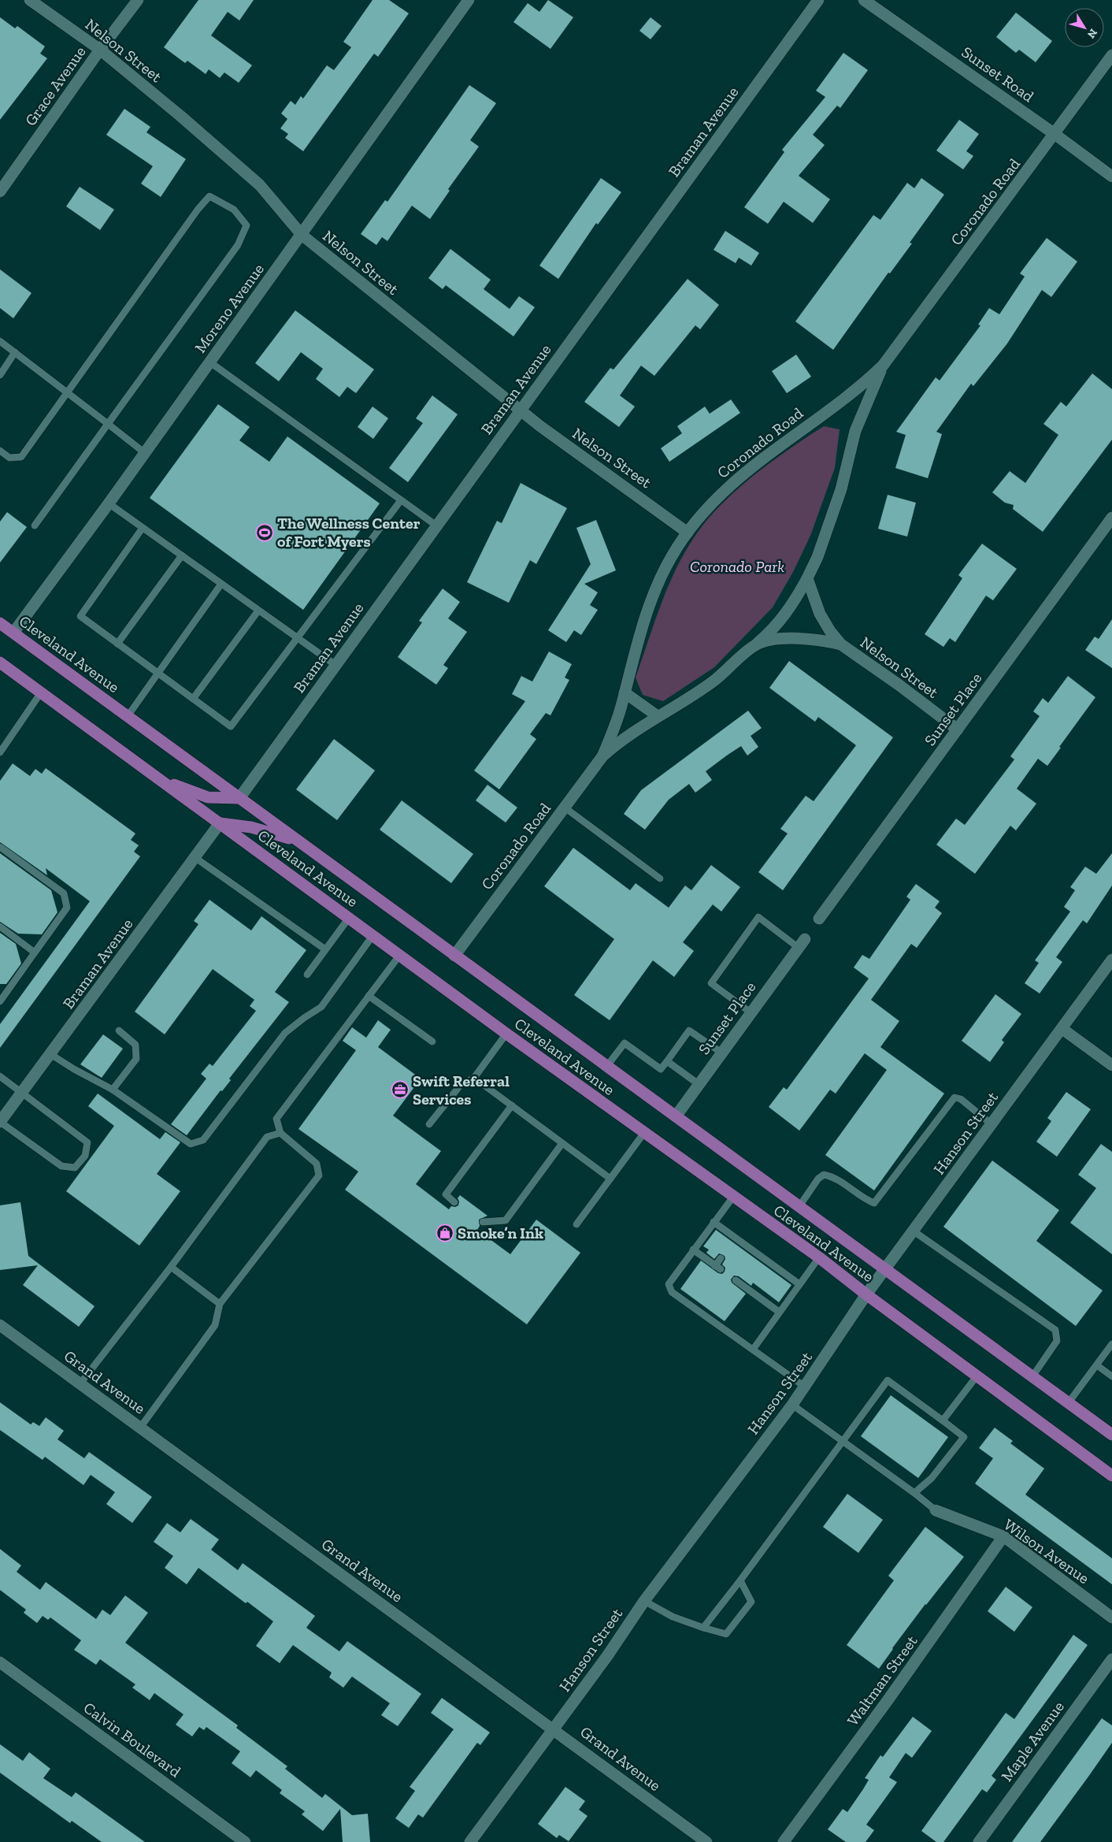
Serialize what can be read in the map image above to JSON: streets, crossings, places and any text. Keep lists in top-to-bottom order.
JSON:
{
  "streets": {
    "main road": ["Cleveland Avenue"],
    "street": [
      "Nelson Street",
      "Sunset Road",
      "Grace Avenue",
      "Braman Avenue",
      "Coronado Road",
      "Moreno Avenue",
      "Sunset Place",
      "Hanson Street",
      "Grand Avenue",
      "Wilson Avenue",
      "Waltman Street",
      "Calvin Boulevard",
      "Maple Avenue"
    ]
  },
  "crossings": [
    ["Nelson Street", "Grace Avenue"],
    ["Nelson Street", "Braman Avenue"],
    ["Nelson Street", "Coronado Road"],
    ["Nelson Street", "Moreno Avenue"],
    ["Nelson Street", "Sunset Place"],
    ["Sunset Road", "Coronado Road"],
    ["Braman Avenue", "Cleveland Avenue"],
    ["Coronado Road", "Cleveland Avenue"],
    ["Moreno Avenue", "Cleveland Avenue"],
    ["Cleveland Avenue", "Sunset Place"],
    ["Cleveland Avenue", "Hanson Street"],
    ["Hanson Street", "Grand Avenue"],
    ["Wilson Avenue", "Waltman Street"]
  ],
  "parks": ["Coronado Park"],
  "places": {
    "sports": ["The Wellness Center of Fort Myers"],
    "office": ["Swift Referral Services"],
    "shop": ["Smoke’n Ink"]
  },
  "north": "bottom right"
}
